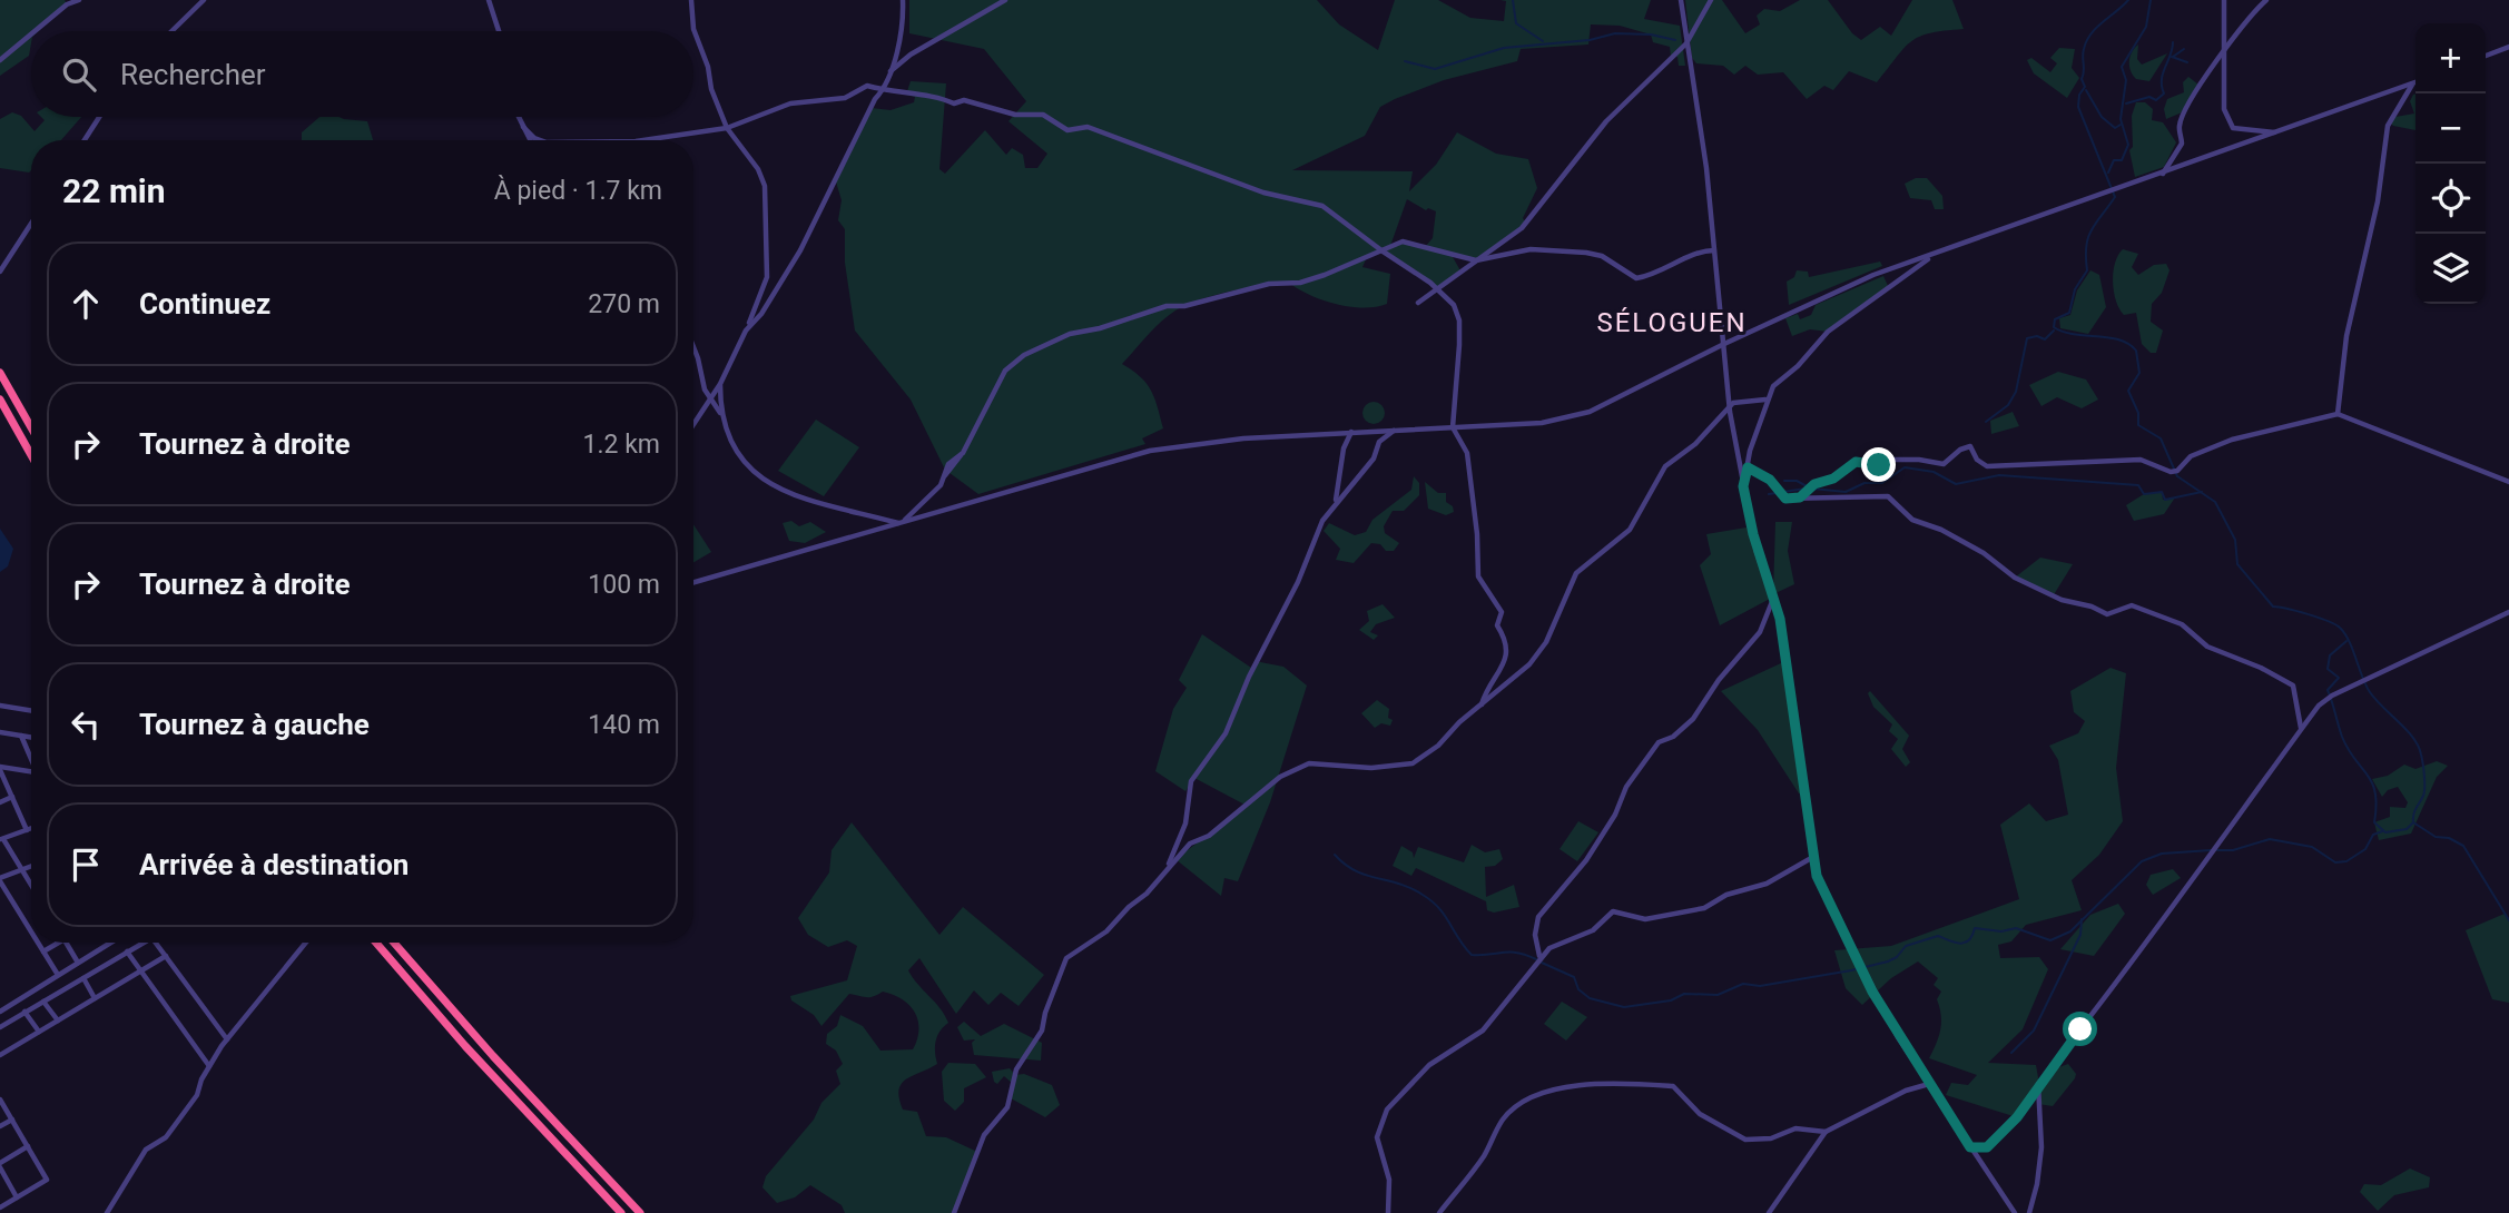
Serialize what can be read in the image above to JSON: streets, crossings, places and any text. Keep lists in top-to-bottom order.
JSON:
{
  "districts": ["SÉLOGUEN"],
  "page": {
    "map_buttons": ["+", "−"],
    "search": "Rechercher",
    "heading": ["22 min", "À pied · 1.7 km"],
    "list": [
      ["Continuez", "270 m"],
      ["Tournez à droite", "1.2 km"],
      ["Tournez à droite", "100 m"],
      ["Tournez à gauche", "140 m"],
      "Arrivée à destination"
    ]
  }
}
